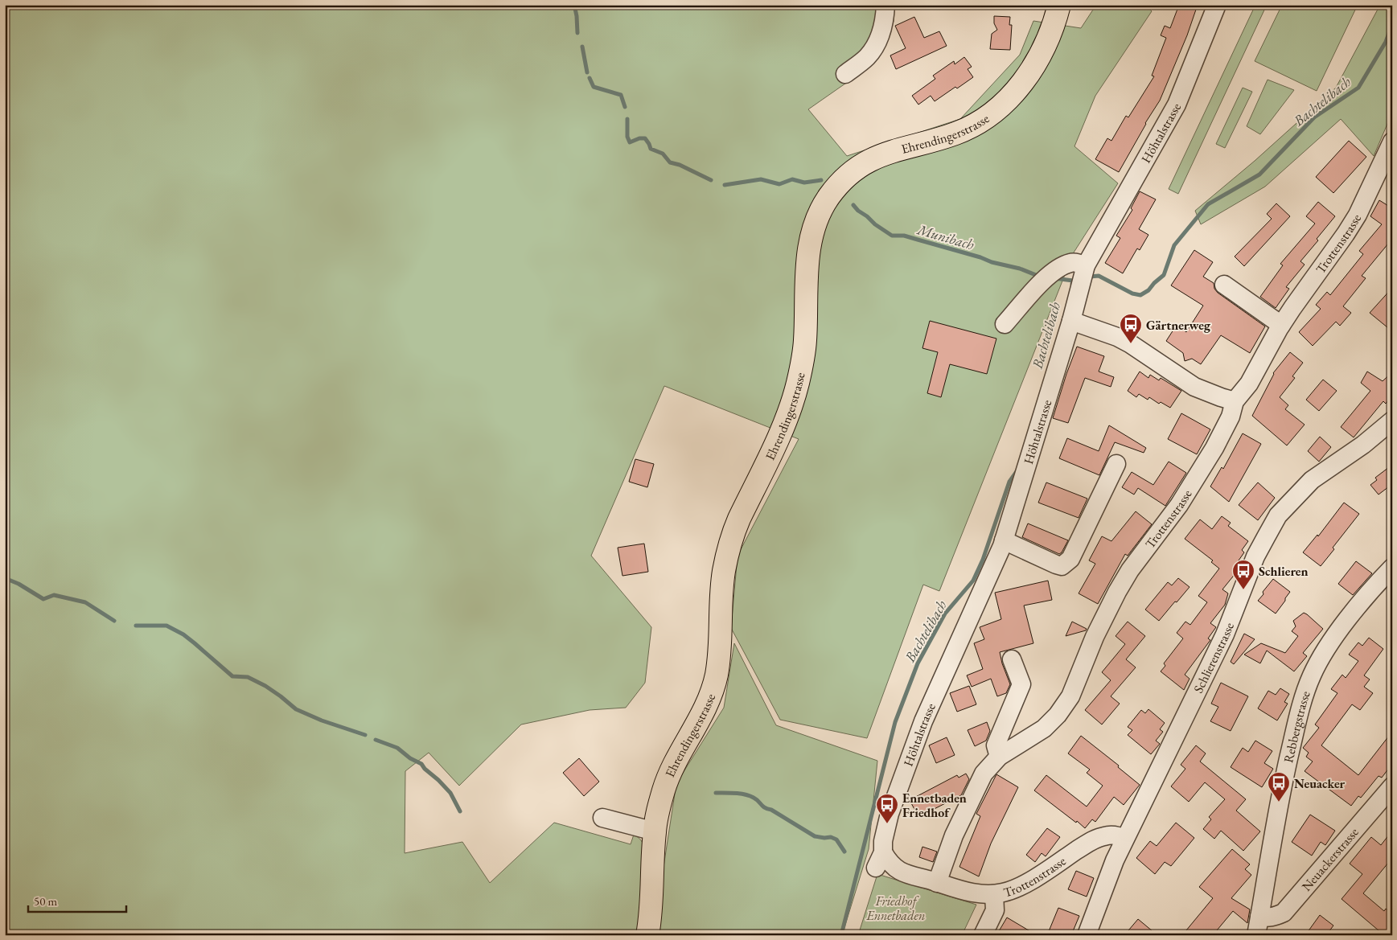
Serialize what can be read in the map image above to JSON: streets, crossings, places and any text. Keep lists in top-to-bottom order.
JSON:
{
  "streets": {
    "main road": ["Ehrendingerstrasse"],
    "street": [
      "Höhtalstrasse",
      "Trottenstrasse",
      "Schlierenstrasse",
      "Rebbergstrasse",
      "Neuackerstrasse"
    ]
  },
  "crossings": [
    ["Höhtalstrasse", "Trottenstrasse"],
    ["Trottenstrasse", "Schlierenstrasse"],
    ["Rebbergstrasse", "Neuackerstrasse"]
  ],
  "water": ["Bachtelibach", "Munibach"],
  "parks": ["Friedhof Ennetbaden"],
  "places": {
    "bus stop": [
      "Gärtnerweg",
      "Schlieren",
      "Neuacker",
      "Ennetbaden Friedhof"
    ]
  },
  "scale_bar": "50 m"
}
